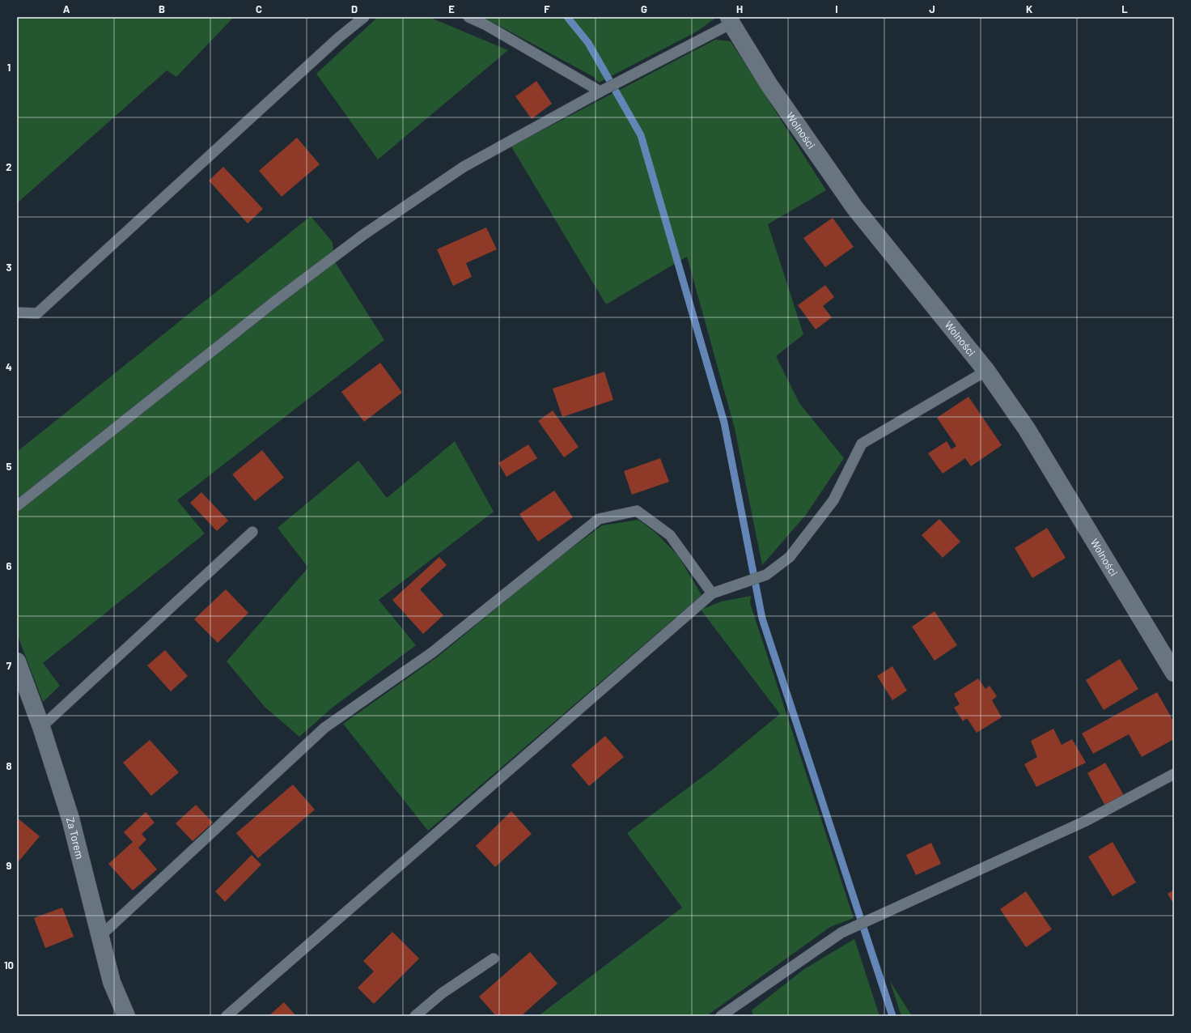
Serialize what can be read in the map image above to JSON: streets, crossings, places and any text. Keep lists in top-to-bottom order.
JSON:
{
  "streets": {
    "street": ["Wolności", "Za Torem"]
  },
  "grid": {
    "columns": [
      "A",
      "B",
      "C",
      "D",
      "E",
      "F",
      "G",
      "H",
      "I",
      "J",
      "K",
      "L"
    ],
    "rows": [
      "1",
      "2",
      "3",
      "4",
      "5",
      "6",
      "7",
      "8",
      "9",
      "10"
    ]
  }
}
